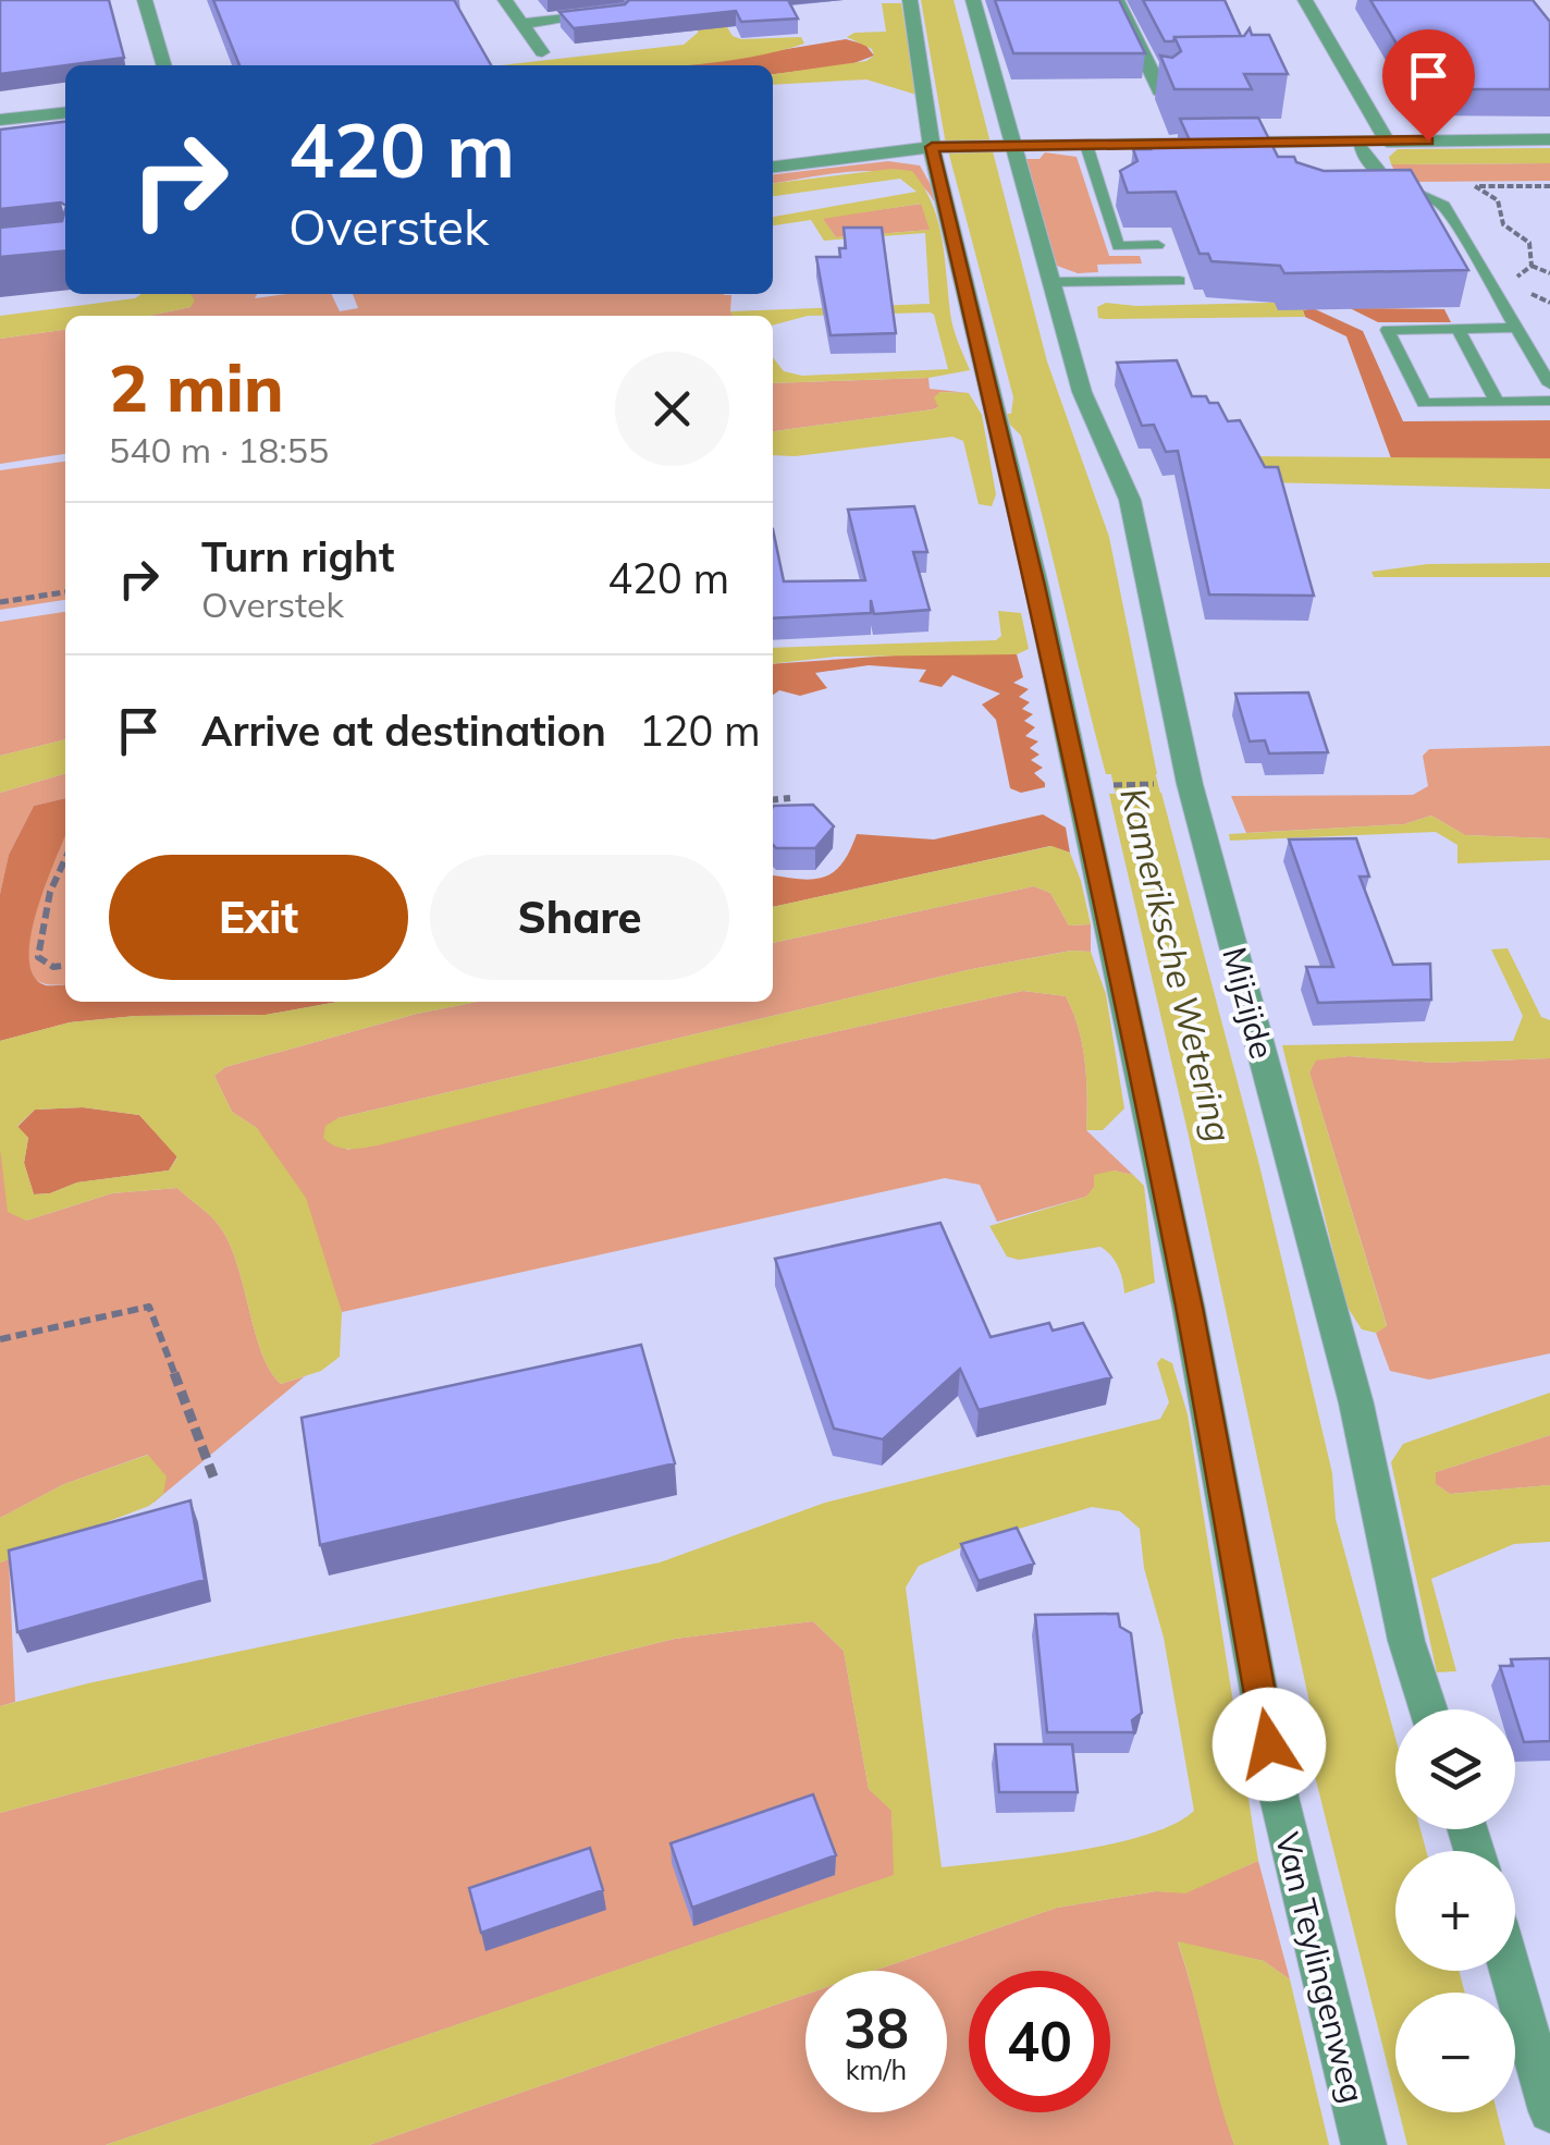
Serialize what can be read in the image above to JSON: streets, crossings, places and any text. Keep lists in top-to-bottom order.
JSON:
{
  "streets": {
    "street": ["Mijzijde", "Van Teylingenweg"]
  },
  "water": ["Kameriksche Wetering"],
  "page": {
    "turn": ["420 m", "Overstek"],
    "heading": ["2 min", "540 m · 18:55"],
    "list": [
      {
        "name": "Turn right",
        "note": "Overstek",
        "value": "420 m"
      },
      {
        "name": "Arrive at destination",
        "value": "120 m"
      }
    ],
    "buttons": ["Exit", "Share"],
    "map_buttons": ["+", "−"],
    "speed": "38 km/h",
    "limit": "40"
  }
}
